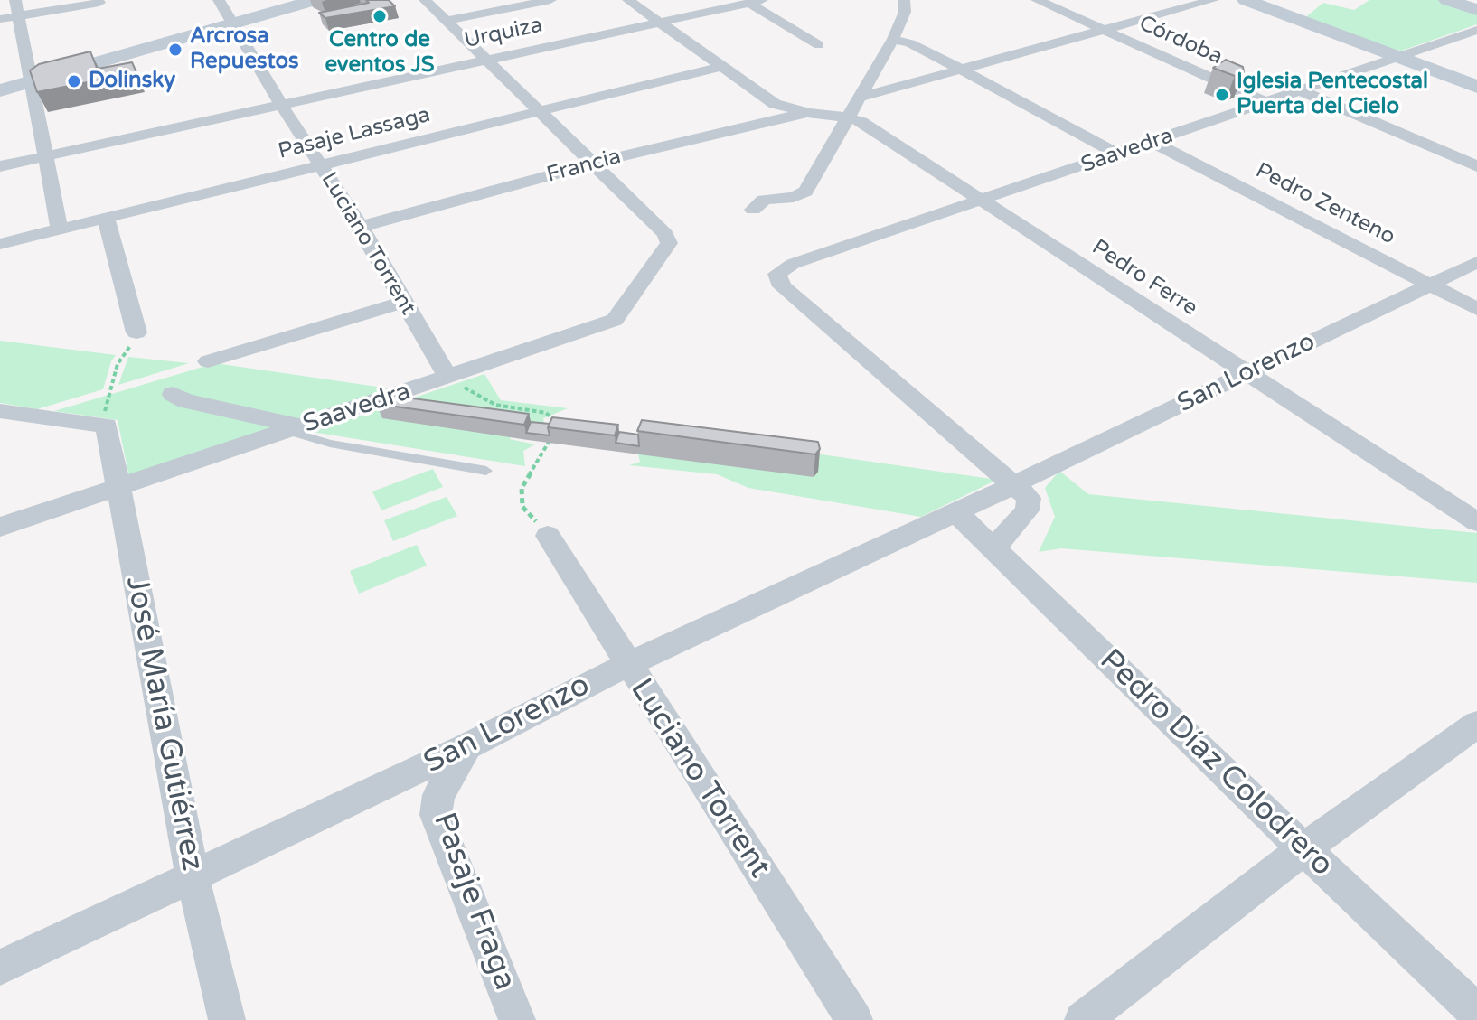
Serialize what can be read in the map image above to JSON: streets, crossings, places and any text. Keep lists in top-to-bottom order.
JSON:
{
  "streets": {
    "street": [
      "Urquiza",
      "Córdoba",
      "Pasaje Lassaga",
      "Saavedra",
      "Francia",
      "Pedro Zenteno",
      "Luciano Torrent",
      "Pedro Ferre",
      "San Lorenzo",
      "José María Gutiérrez",
      "Pedro Díaz Colodrero",
      "Pasaje Fraga"
    ]
  },
  "crossings": [
    ["Urquiza", "Luciano Torrent"],
    ["Urquiza", "Pedro Ferre"],
    ["Córdoba", "Saavedra"],
    ["Pasaje Lassaga", "Luciano Torrent"],
    ["Pasaje Lassaga", "Pedro Ferre"],
    ["Saavedra", "Francia"],
    ["Saavedra", "Pedro Zenteno"],
    ["Saavedra", "Luciano Torrent"],
    ["Saavedra", "Pedro Ferre"],
    ["Saavedra", "San Lorenzo"],
    ["Saavedra", "José María Gutiérrez"],
    ["Francia", "Luciano Torrent"],
    ["Francia", "Pedro Ferre"],
    ["Pedro Zenteno", "San Lorenzo"],
    ["Luciano Torrent", "San Lorenzo"],
    ["Pedro Ferre", "San Lorenzo"],
    ["San Lorenzo", "José María Gutiérrez"],
    ["San Lorenzo", "Pedro Díaz Colodrero"],
    ["San Lorenzo", "Pasaje Fraga"]
  ],
  "places": [
    "Centro de eventos JS",
    "Arcrosa Repuestos",
    "Dolinsky",
    "Iglesia Pentecostal Puerta del Cielo"
  ]
}
